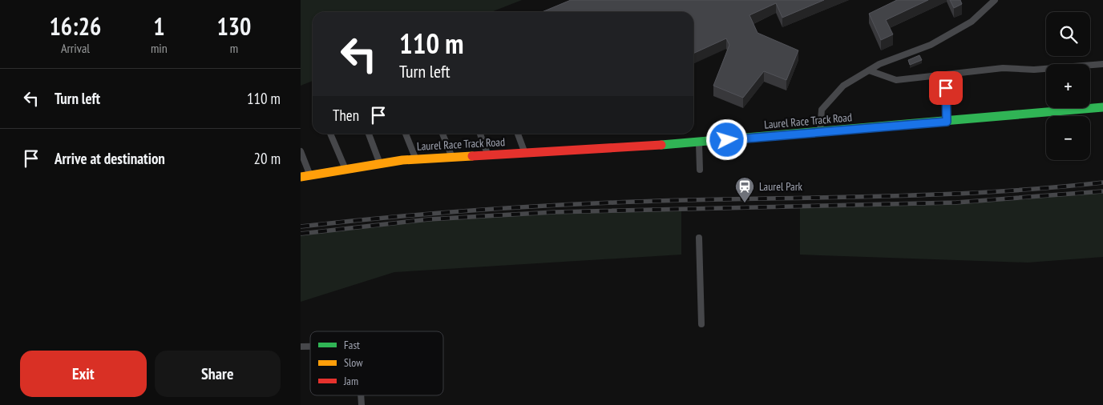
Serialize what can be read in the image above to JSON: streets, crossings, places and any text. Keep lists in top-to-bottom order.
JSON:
{
  "streets": {
    "street": ["Laurel Race Track Road"]
  },
  "places": {
    "station": ["Laurel Park"]
  },
  "legend": ["Fast", "Slow", "Jam"],
  "page": {
    "eta": [
      "16:26",
      "Arrival",
      "1",
      "min",
      "130",
      "m"
    ],
    "map_buttons": ["+", "−"],
    "turn": ["110 m", "Turn left"],
    "list": [
      {
        "name": "Turn left",
        "value": "110 m"
      },
      {
        "name": "Arrive at destination",
        "value": "20 m"
      }
    ],
    "then": "Then",
    "buttons": ["Exit", "Share"]
  }
}
